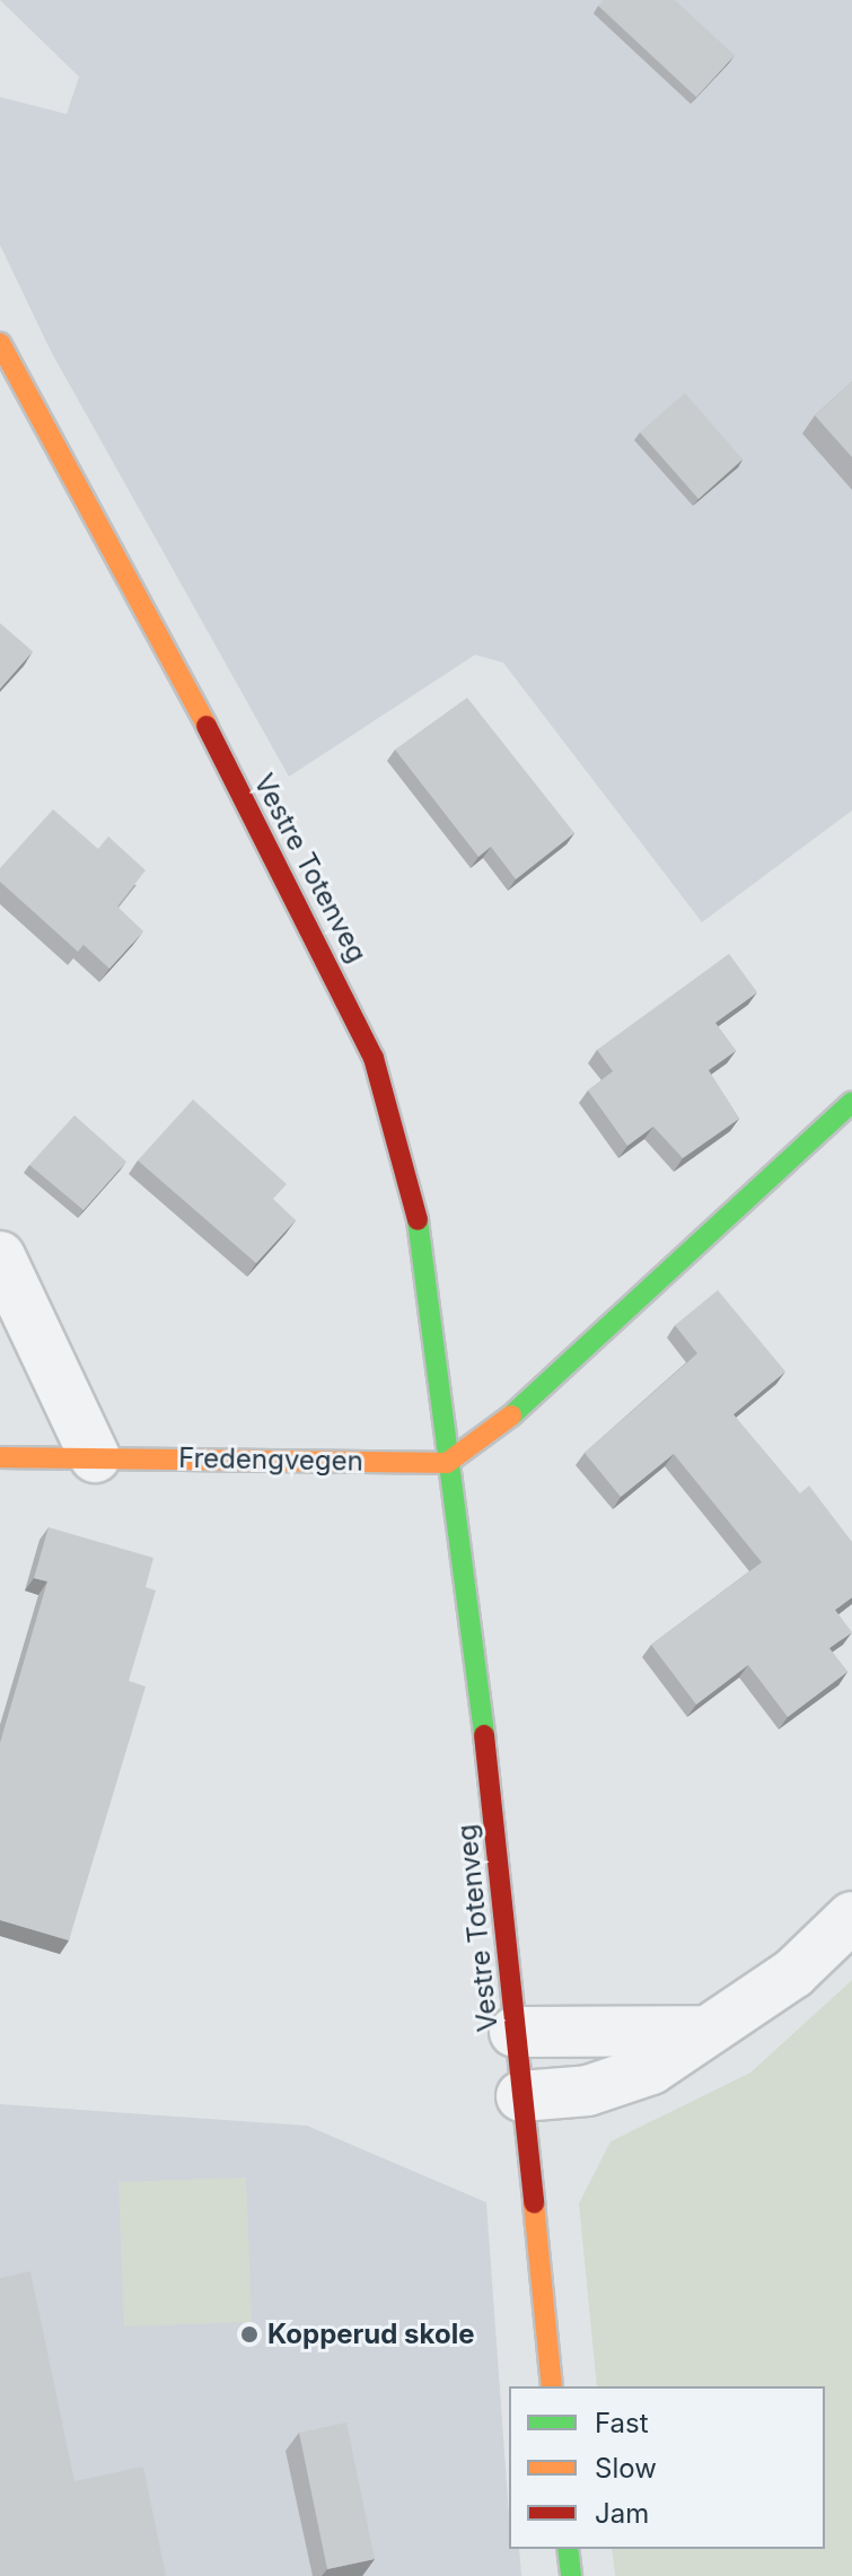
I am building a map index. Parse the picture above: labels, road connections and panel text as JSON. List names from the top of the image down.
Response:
{
  "streets": {
    "street": ["Vestre Totenveg", "Fredengvegen"]
  },
  "crossings": [
    ["Vestre Totenveg", "Fredengvegen"]
  ],
  "places": ["Kopperud skole"],
  "legend": ["Fast", "Slow", "Jam"]
}
